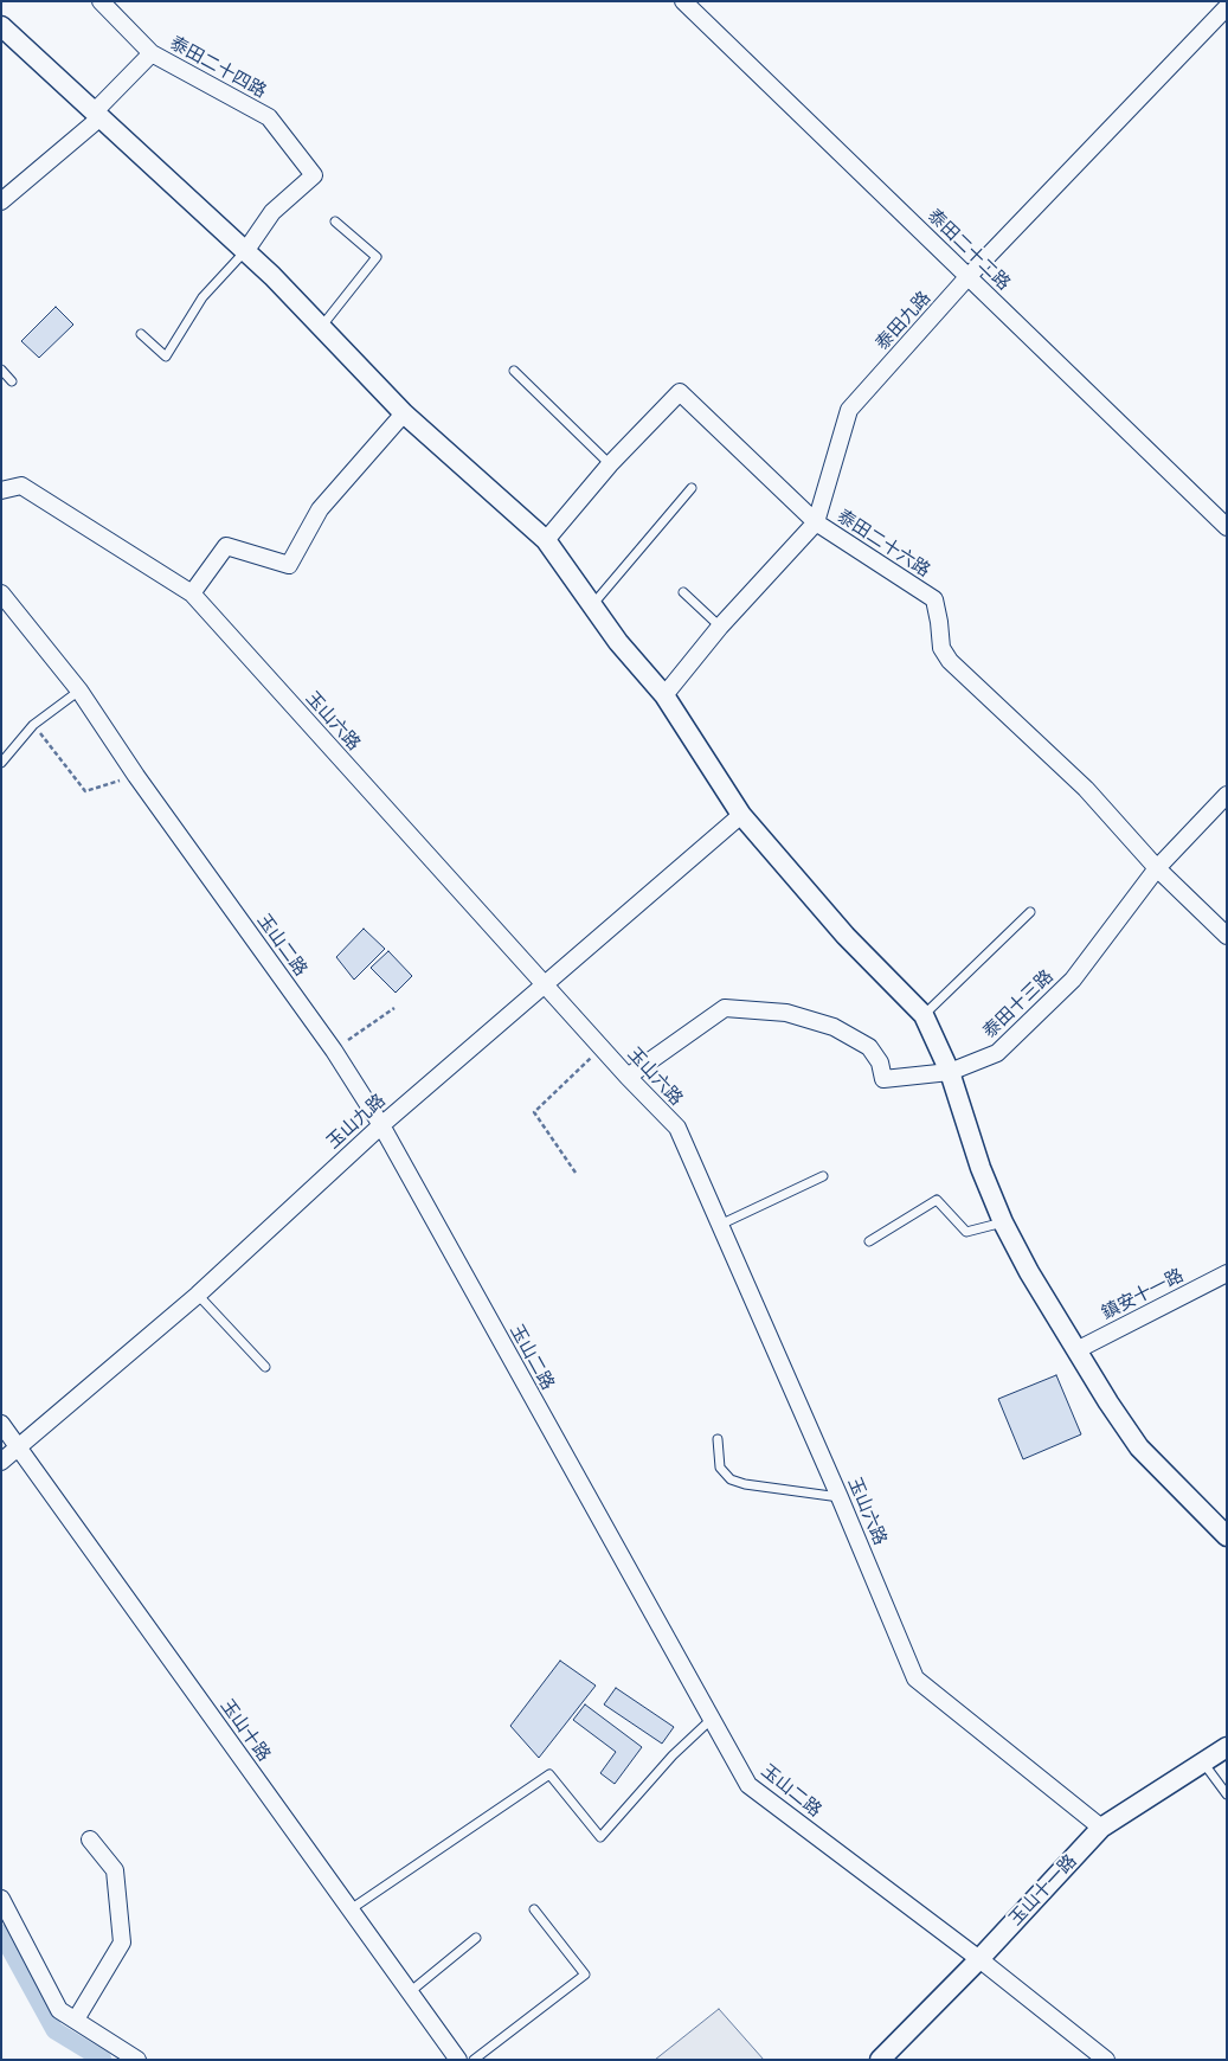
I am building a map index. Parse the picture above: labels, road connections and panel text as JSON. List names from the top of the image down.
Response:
{
  "streets": {
    "street": [
      "泰田二十四路",
      "泰田二十二路",
      "泰田九路",
      "泰田二十六路",
      "玉山六路",
      "玉山二路",
      "泰田十三路",
      "玉山九路",
      "鎮安十一路",
      "玉山十路",
      "玉山十一路"
    ]
  },
  "crossings": [
    ["泰田二十二路", "泰田九路"],
    ["泰田九路", "泰田二十六路"],
    ["泰田二十六路", "泰田十三路"],
    ["玉山六路", "泰田十三路"],
    ["玉山六路", "玉山九路"],
    ["玉山六路", "玉山十一路"],
    ["玉山二路", "玉山九路"],
    ["玉山二路", "玉山十一路"],
    ["玉山九路", "玉山十路"]
  ]
}
